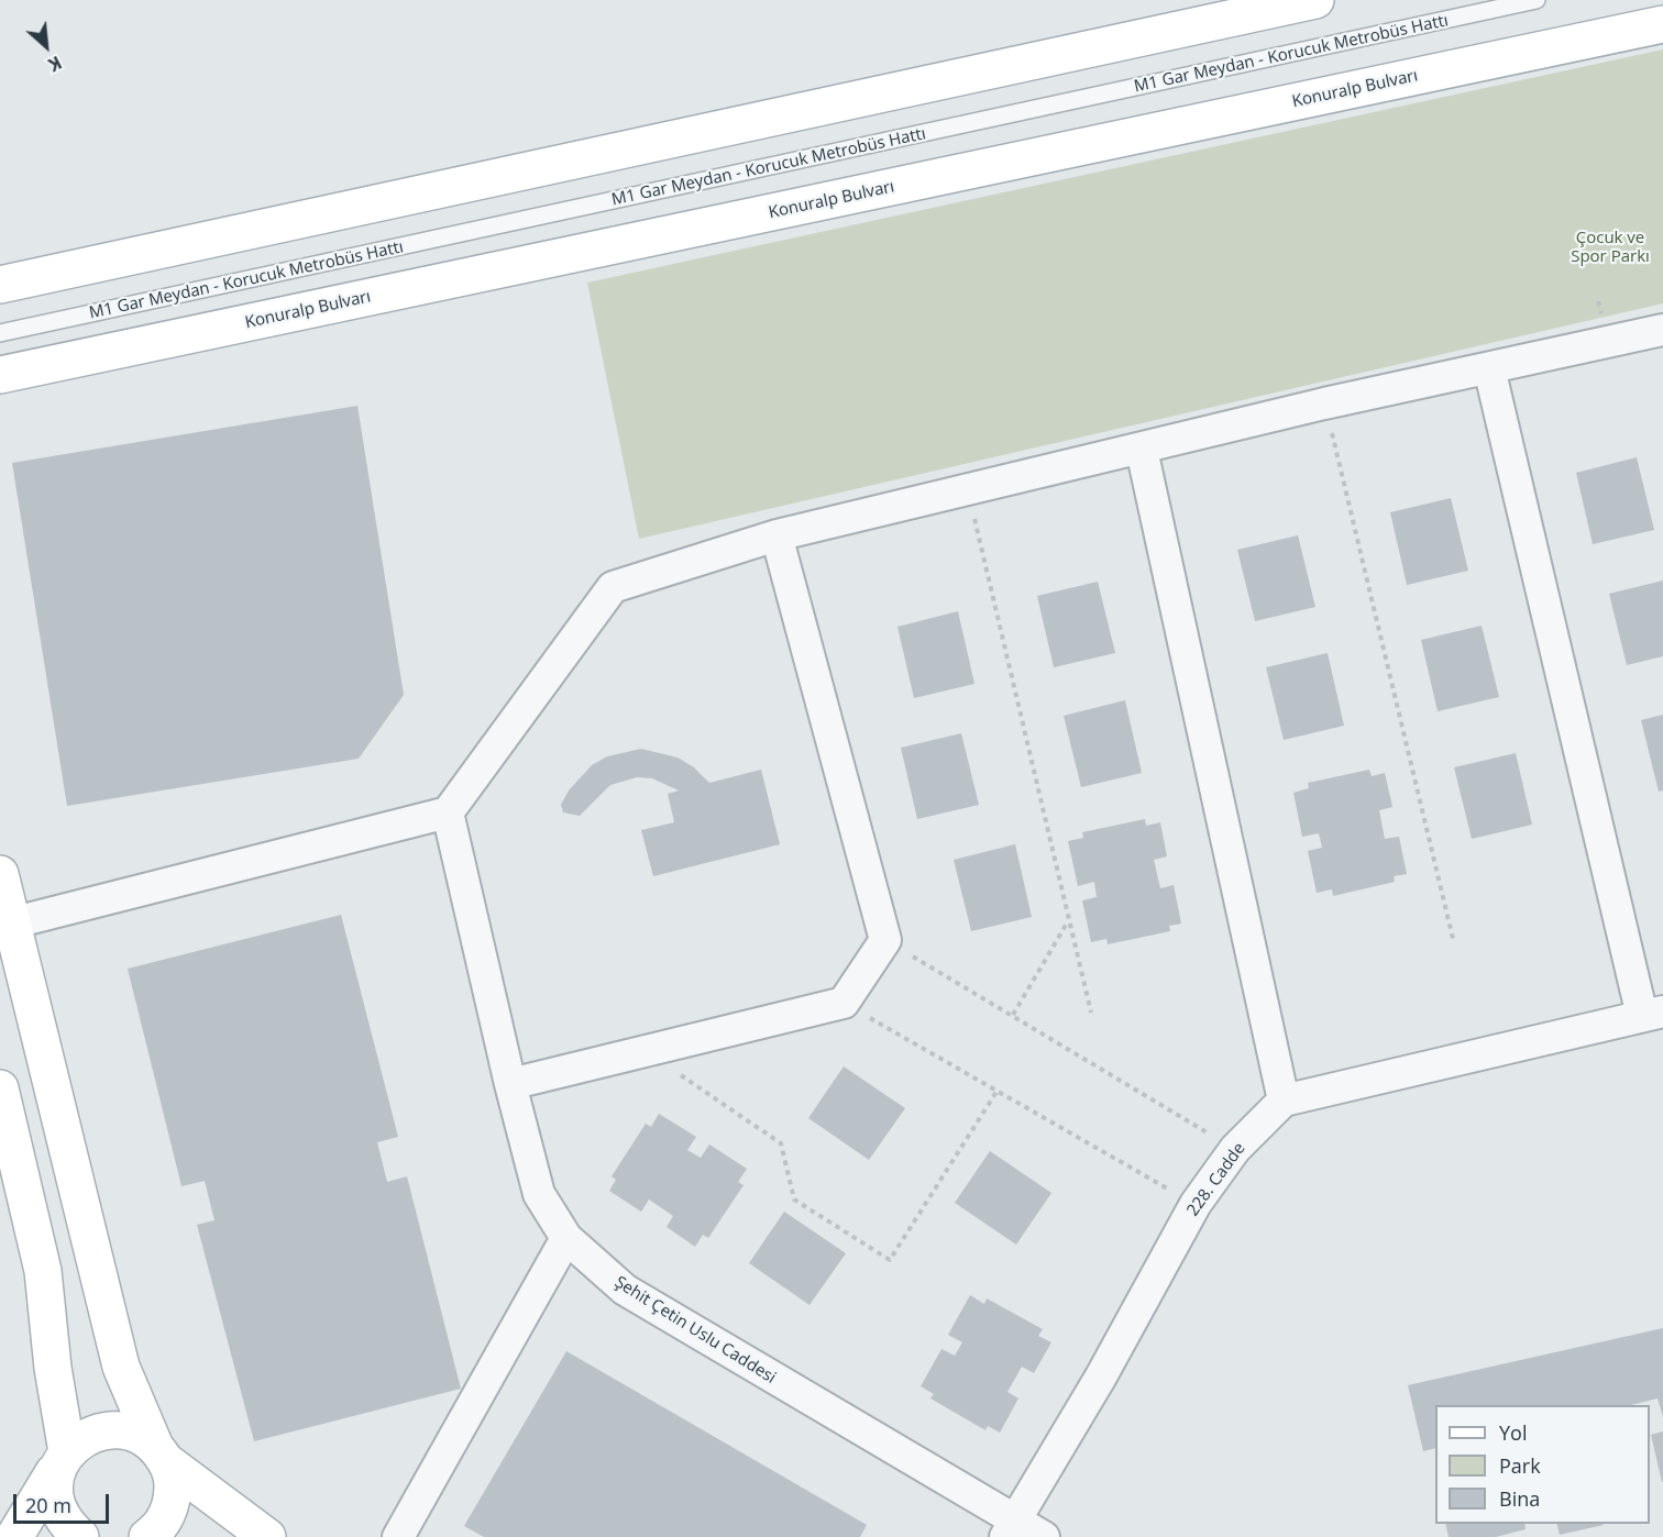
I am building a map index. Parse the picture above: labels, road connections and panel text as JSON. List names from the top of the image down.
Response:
{
  "streets": {
    "main road": ["Konuralp Bulvarı"],
    "street": ["228. Cadde", "Şehit Çetin Uslu Caddesi"],
    "lane": ["M1 Gar Meydan - Korucuk Metrobüs Hattı"]
  },
  "crossings": [
    ["228. Cadde", "Şehit Çetin Uslu Caddesi"]
  ],
  "parks": ["Çocuk ve Spor Parkı"],
  "legend": ["Yol", "Park", "Bina"],
  "scale_bar": "20 m",
  "north": "bottom right"
}
